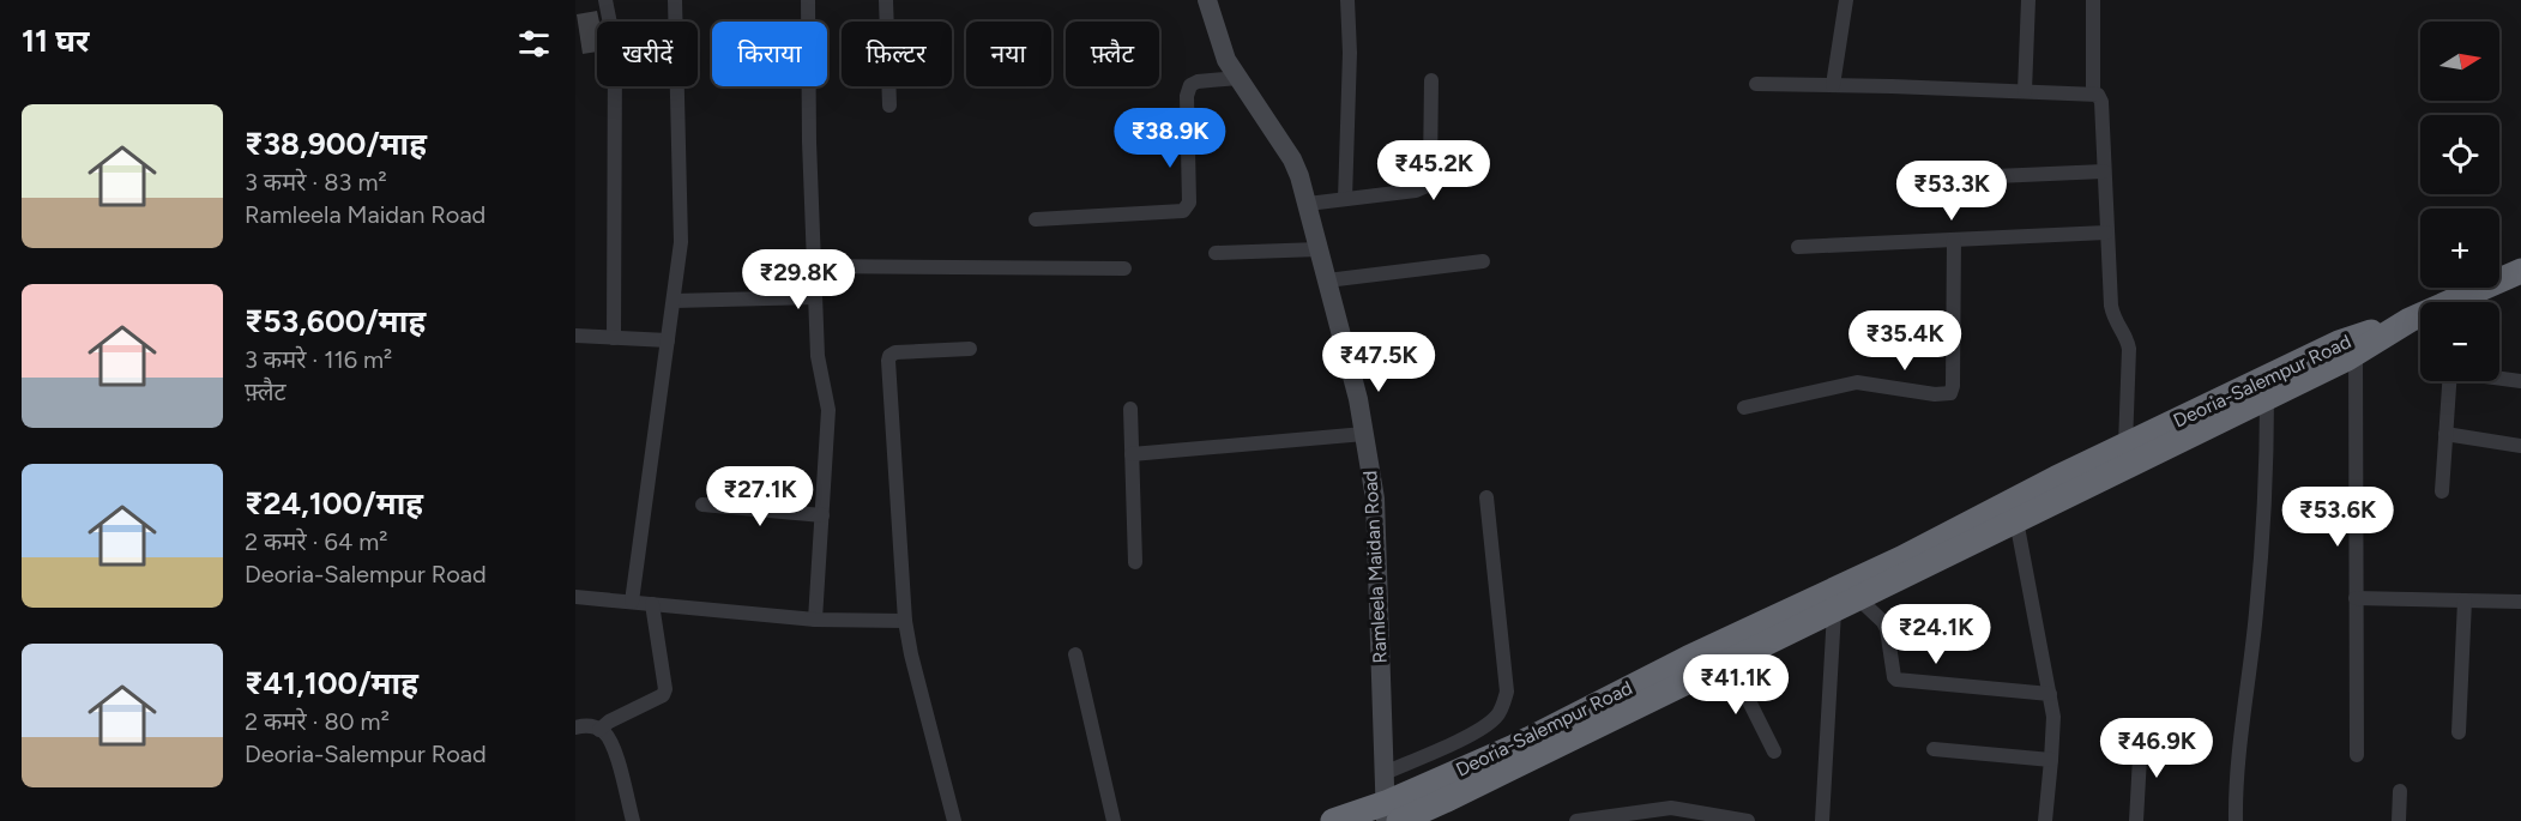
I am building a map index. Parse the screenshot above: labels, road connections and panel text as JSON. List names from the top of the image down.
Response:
{
  "streets": {
    "highway": ["Deoria-Salempur Road"],
    "street": ["Ramleela Maidan Road"]
  },
  "crossings": [
    ["Deoria-Salempur Road", "Ramleela Maidan Road"]
  ],
  "north": "right",
  "page": {
    "heading": "11 घर",
    "map_buttons": ["+", "−"],
    "chip": [
      "खरीदें",
      "किराया",
      "फ़िल्टर",
      "नया",
      "फ़्लैट"
    ],
    "list": [
      {
        "name": "₹38,900/माह",
        "note": "3 कमरे · 83 m² · Ramleela Maidan Road"
      },
      {
        "name": "₹53,600/माह",
        "note": "3 कमरे · 116 m² · फ़्लैट"
      },
      {
        "name": "₹24,100/माह",
        "note": "2 कमरे · 64 m² · Deoria-Salempur Road"
      },
      {
        "name": "₹41,100/माह",
        "note": "2 कमरे · 80 m² · Deoria-Salempur Road"
      }
    ],
    "price": [
      "₹38.9K",
      "₹45.2K",
      "₹53.3K",
      "₹29.8K",
      "₹35.4K",
      "₹47.5K",
      "₹27.1K",
      "₹53.6K",
      "₹24.1K",
      "₹41.1K",
      "₹46.9K"
    ]
  }
}
